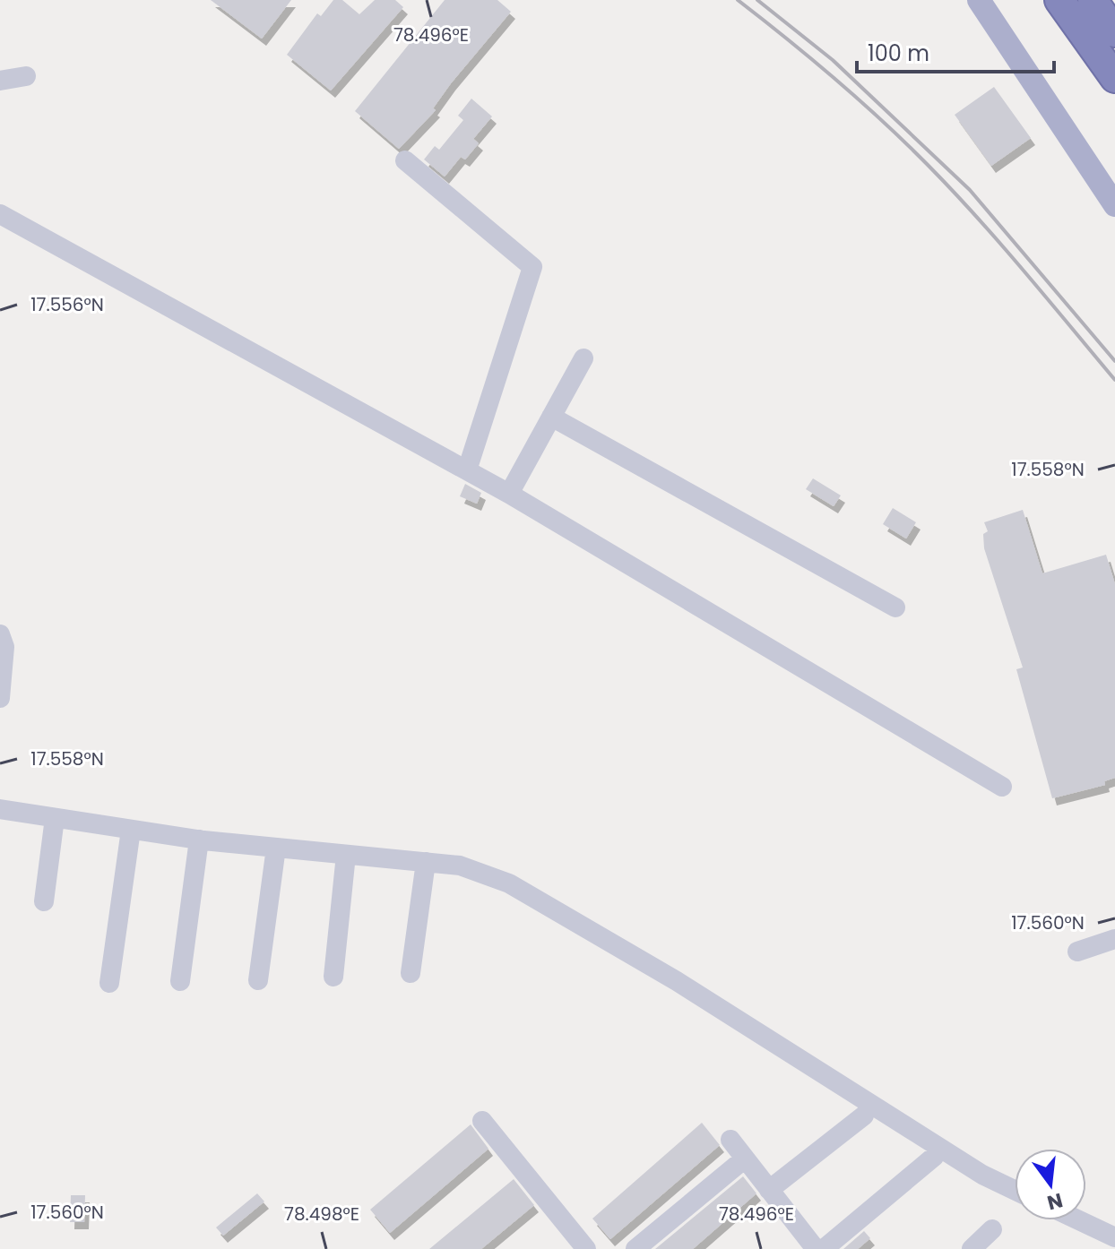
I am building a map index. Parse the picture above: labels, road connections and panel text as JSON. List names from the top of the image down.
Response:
{
  "scale_bar": "100 m",
  "north": "bottom",
  "coordinates": [
    "78.496°E",
    "17.556°N",
    "17.558°N",
    "17.560°N",
    "78.498°E"
  ]
}
